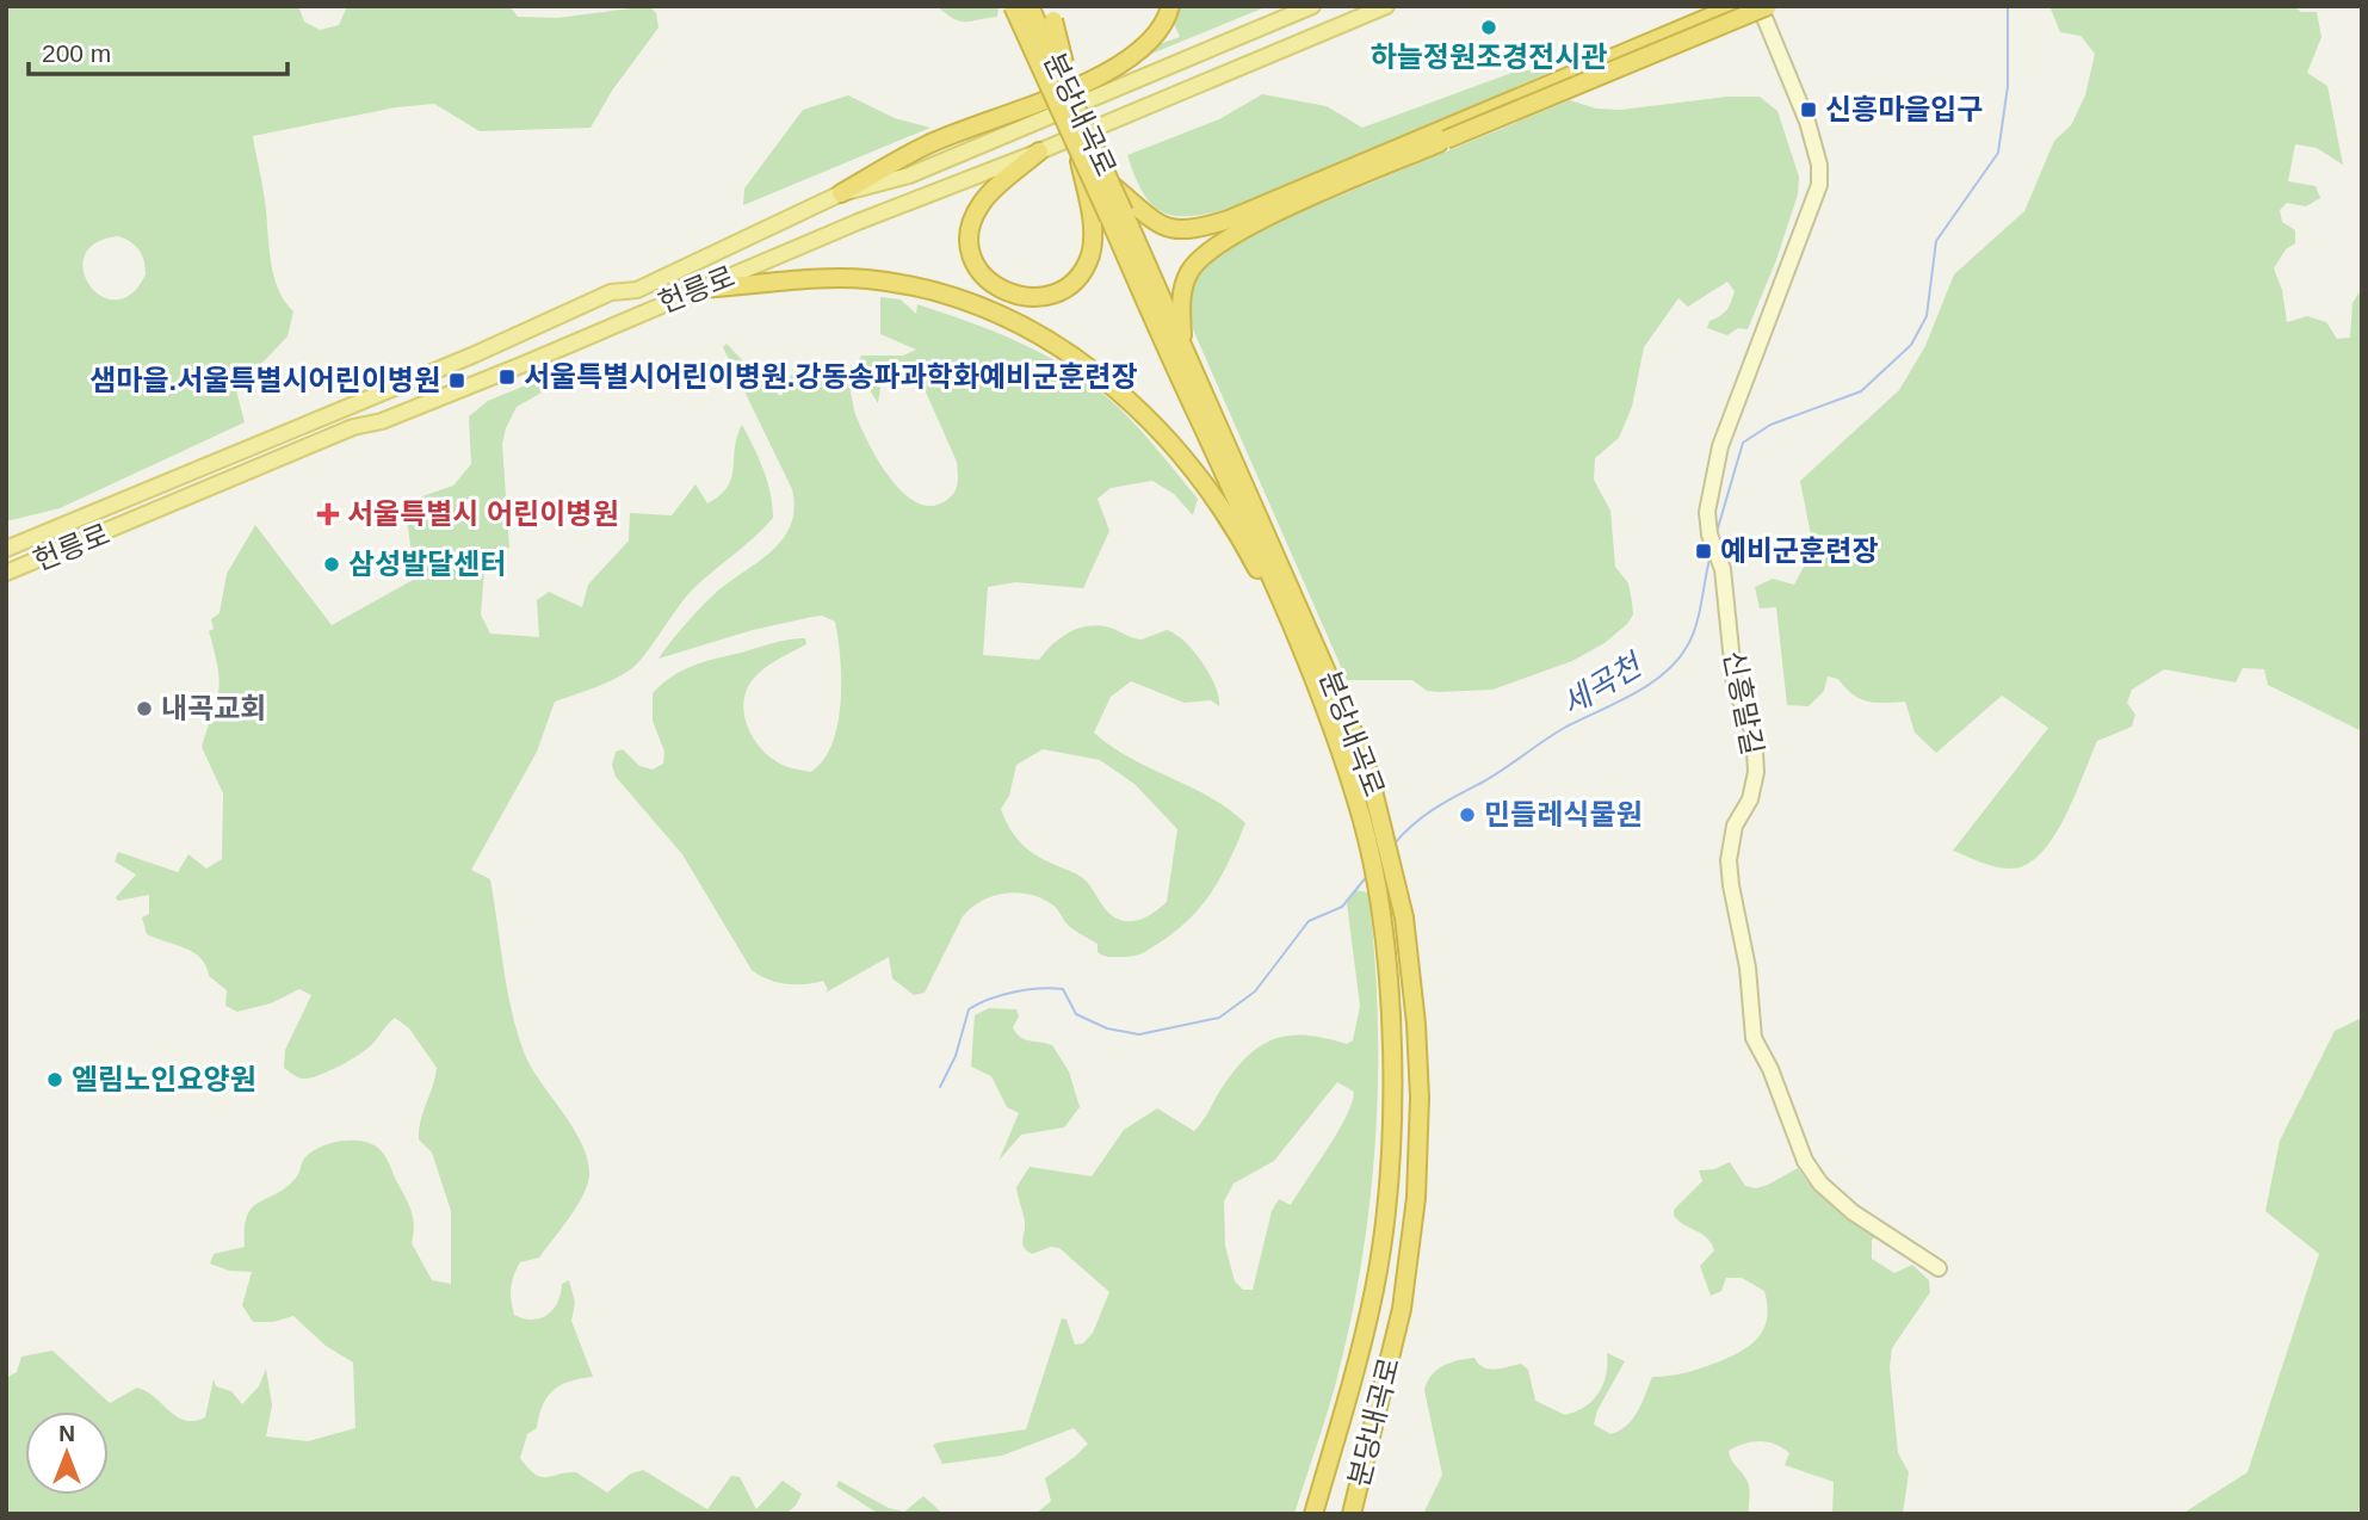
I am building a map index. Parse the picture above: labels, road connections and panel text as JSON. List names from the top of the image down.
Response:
{
  "streets": {
    "highway": ["분당내곡로"],
    "main road": ["헌릉로"],
    "street": ["신흥말길"]
  },
  "water": ["세곡천"],
  "places": {
    "other": [
      "하늘정원조경전시관",
      "삼성발달센터",
      "내곡교회",
      "민들레식물원",
      "엘림노인요양원"
    ],
    "transit": [
      "신흥마을입구",
      "서울특별시어린이병원.강동송파과학화예비군훈련장",
      "샘마을.서울특별시어린이병원",
      "예비군훈련장"
    ],
    "health": ["서울특별시 어린이병원"]
  },
  "scale_bar": "200 m",
  "north": "top"
}
